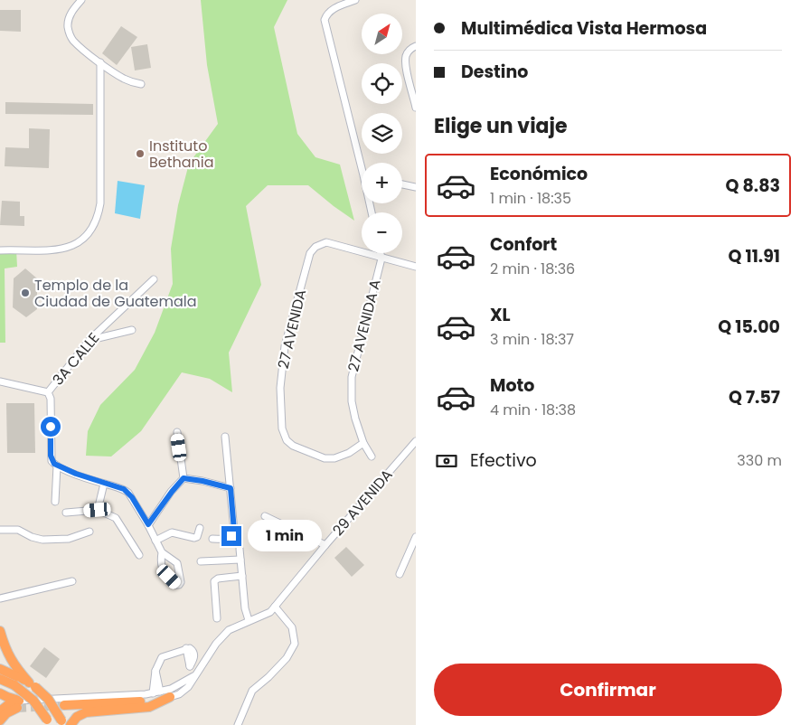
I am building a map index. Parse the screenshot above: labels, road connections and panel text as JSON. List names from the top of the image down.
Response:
{
  "streets": {
    "street": [
      "27 AVENIDA A",
      "27 AVENIDA",
      "3A CALLE",
      "29 AVENIDA"
    ]
  },
  "crossings": [
    ["27 AVENIDA A", "27 AVENIDA"]
  ],
  "places": ["Instituto Bethania", "Templo de la Ciudad de Guatemala"],
  "north": "top right",
  "page": {
    "banner": ["Multimédica Vista Hermosa", "Destino"],
    "map_buttons": ["+", "−"],
    "heading": "Elige un viaje",
    "list": [
      {
        "name": "Económico",
        "note": "1 min · 18:35",
        "value": "Q 8.83"
      },
      {
        "name": "Confort",
        "note": "2 min · 18:36",
        "value": "Q 11.91"
      },
      {
        "name": "XL",
        "note": "3 min · 18:37",
        "value": "Q 15.00"
      },
      {
        "name": "Moto",
        "note": "4 min · 18:38",
        "value": "Q 7.57"
      }
    ],
    "pay": ["Efectivo", "330 m"],
    "bubble": "1 min",
    "buttons": "Confirmar"
  }
}
